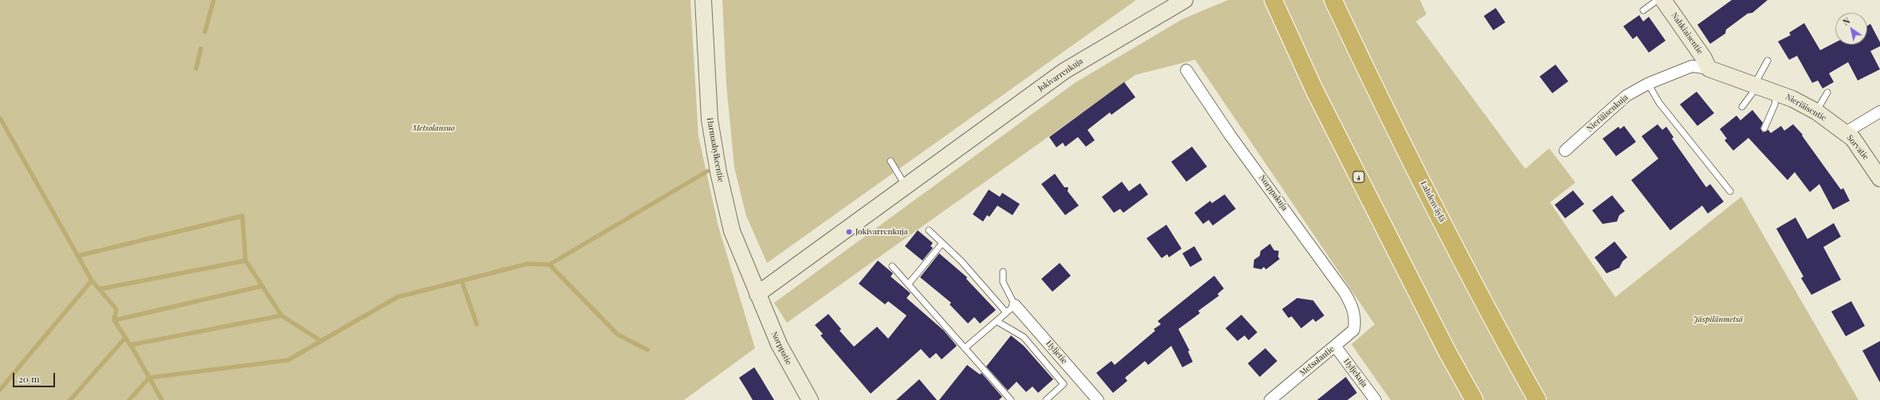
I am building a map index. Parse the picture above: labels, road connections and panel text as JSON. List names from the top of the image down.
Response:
{
  "streets": {
    "highway": ["4", "Lahdenväylä"],
    "street": [
      "Nahkiaisentie",
      "Jokivarrenkuja",
      "Nieriäisentie",
      "Nieriäisenkuja",
      "Sorvatie",
      "Harmaahylkeentie",
      "Norppakuja",
      "Norppatie",
      "Hyljetie",
      "Metsolantie",
      "Hyljekuja"
    ]
  },
  "crossings": [
    ["Nahkiaisentie", "Nieriäisentie"],
    ["Nahkiaisentie", "Nieriäisenkuja"],
    ["Jokivarrenkuja", "Harmaahylkeentie"],
    ["Jokivarrenkuja", "Norppatie"],
    ["Nieriäisentie", "Nieriäisenkuja"],
    ["Nieriäisentie", "Sorvatie"],
    ["Harmaahylkeentie", "Norppatie"],
    ["Norppakuja", "Metsolantie"],
    ["Metsolantie", "Hyljekuja"]
  ],
  "parks": ["Metsolansuo", "Jäspilänmetsä"],
  "places": ["Jokivarrenkuja"],
  "scale_bar": "20 m",
  "north": "top left"
}
